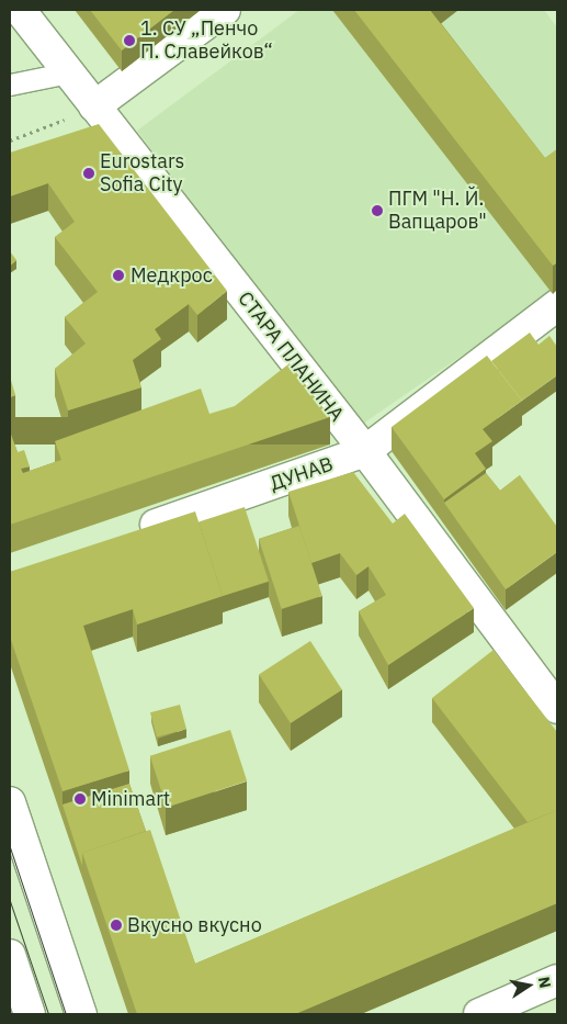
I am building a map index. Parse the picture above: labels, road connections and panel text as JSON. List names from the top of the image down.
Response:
{
  "streets": {
    "street": ["СТАРА ПЛАНИНА", "ДУНАВ"]
  },
  "crossings": [
    ["СТАРА ПЛАНИНА", "ДУНАВ"]
  ],
  "places": [
    "1. СУ „Пенчо П. Славейков“",
    "Eurostars Sofia City",
    "ПГМ \"Н. Й. Вапцаров\"",
    "Медкрос",
    "Minimart",
    "Вкусно вкусно"
  ],
  "north": "right"
}
